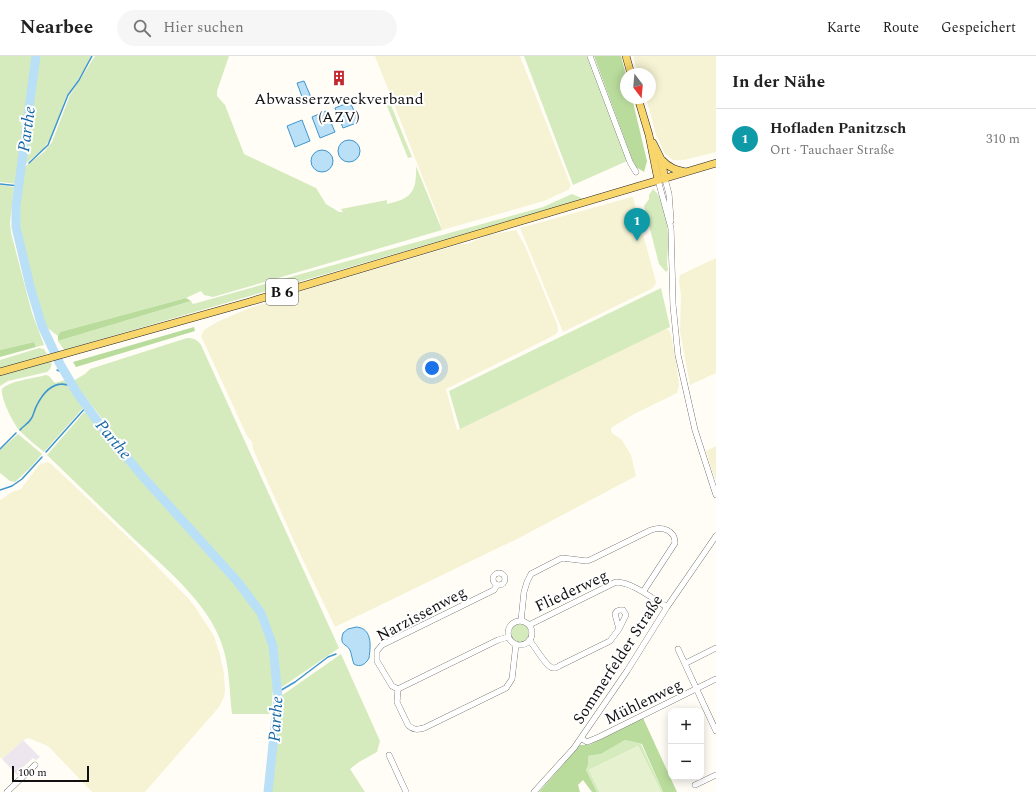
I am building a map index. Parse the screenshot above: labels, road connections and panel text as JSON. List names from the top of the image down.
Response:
{
  "streets": {
    "main road": ["B 6"],
    "street": [
      "Fliederweg",
      "Narzissenweg",
      "Sommerfelder Straße",
      "Mühlenweg"
    ]
  },
  "crossings": [
    ["Fliederweg", "Sommerfelder Straße"],
    ["Sommerfelder Straße", "Mühlenweg"]
  ],
  "water": ["Parthe"],
  "places": {
    "building": ["Abwasserzweckverband (AZV)"]
  },
  "scale_bar": "100 m",
  "north": "bottom",
  "page": {
    "header": "Nearbee",
    "search": "Hier suchen",
    "nav": ["Karte", "Route", "Gespeichert"],
    "heading": "In der Nähe",
    "list": [
      {
        "mark": "1",
        "name": "Hofladen Panitzsch",
        "note": "Ort · Tauchaer Straße",
        "value": "310 m"
      }
    ],
    "pins": "1",
    "map_buttons": ["+", "−"],
    "scale": "100 m"
  }
}
